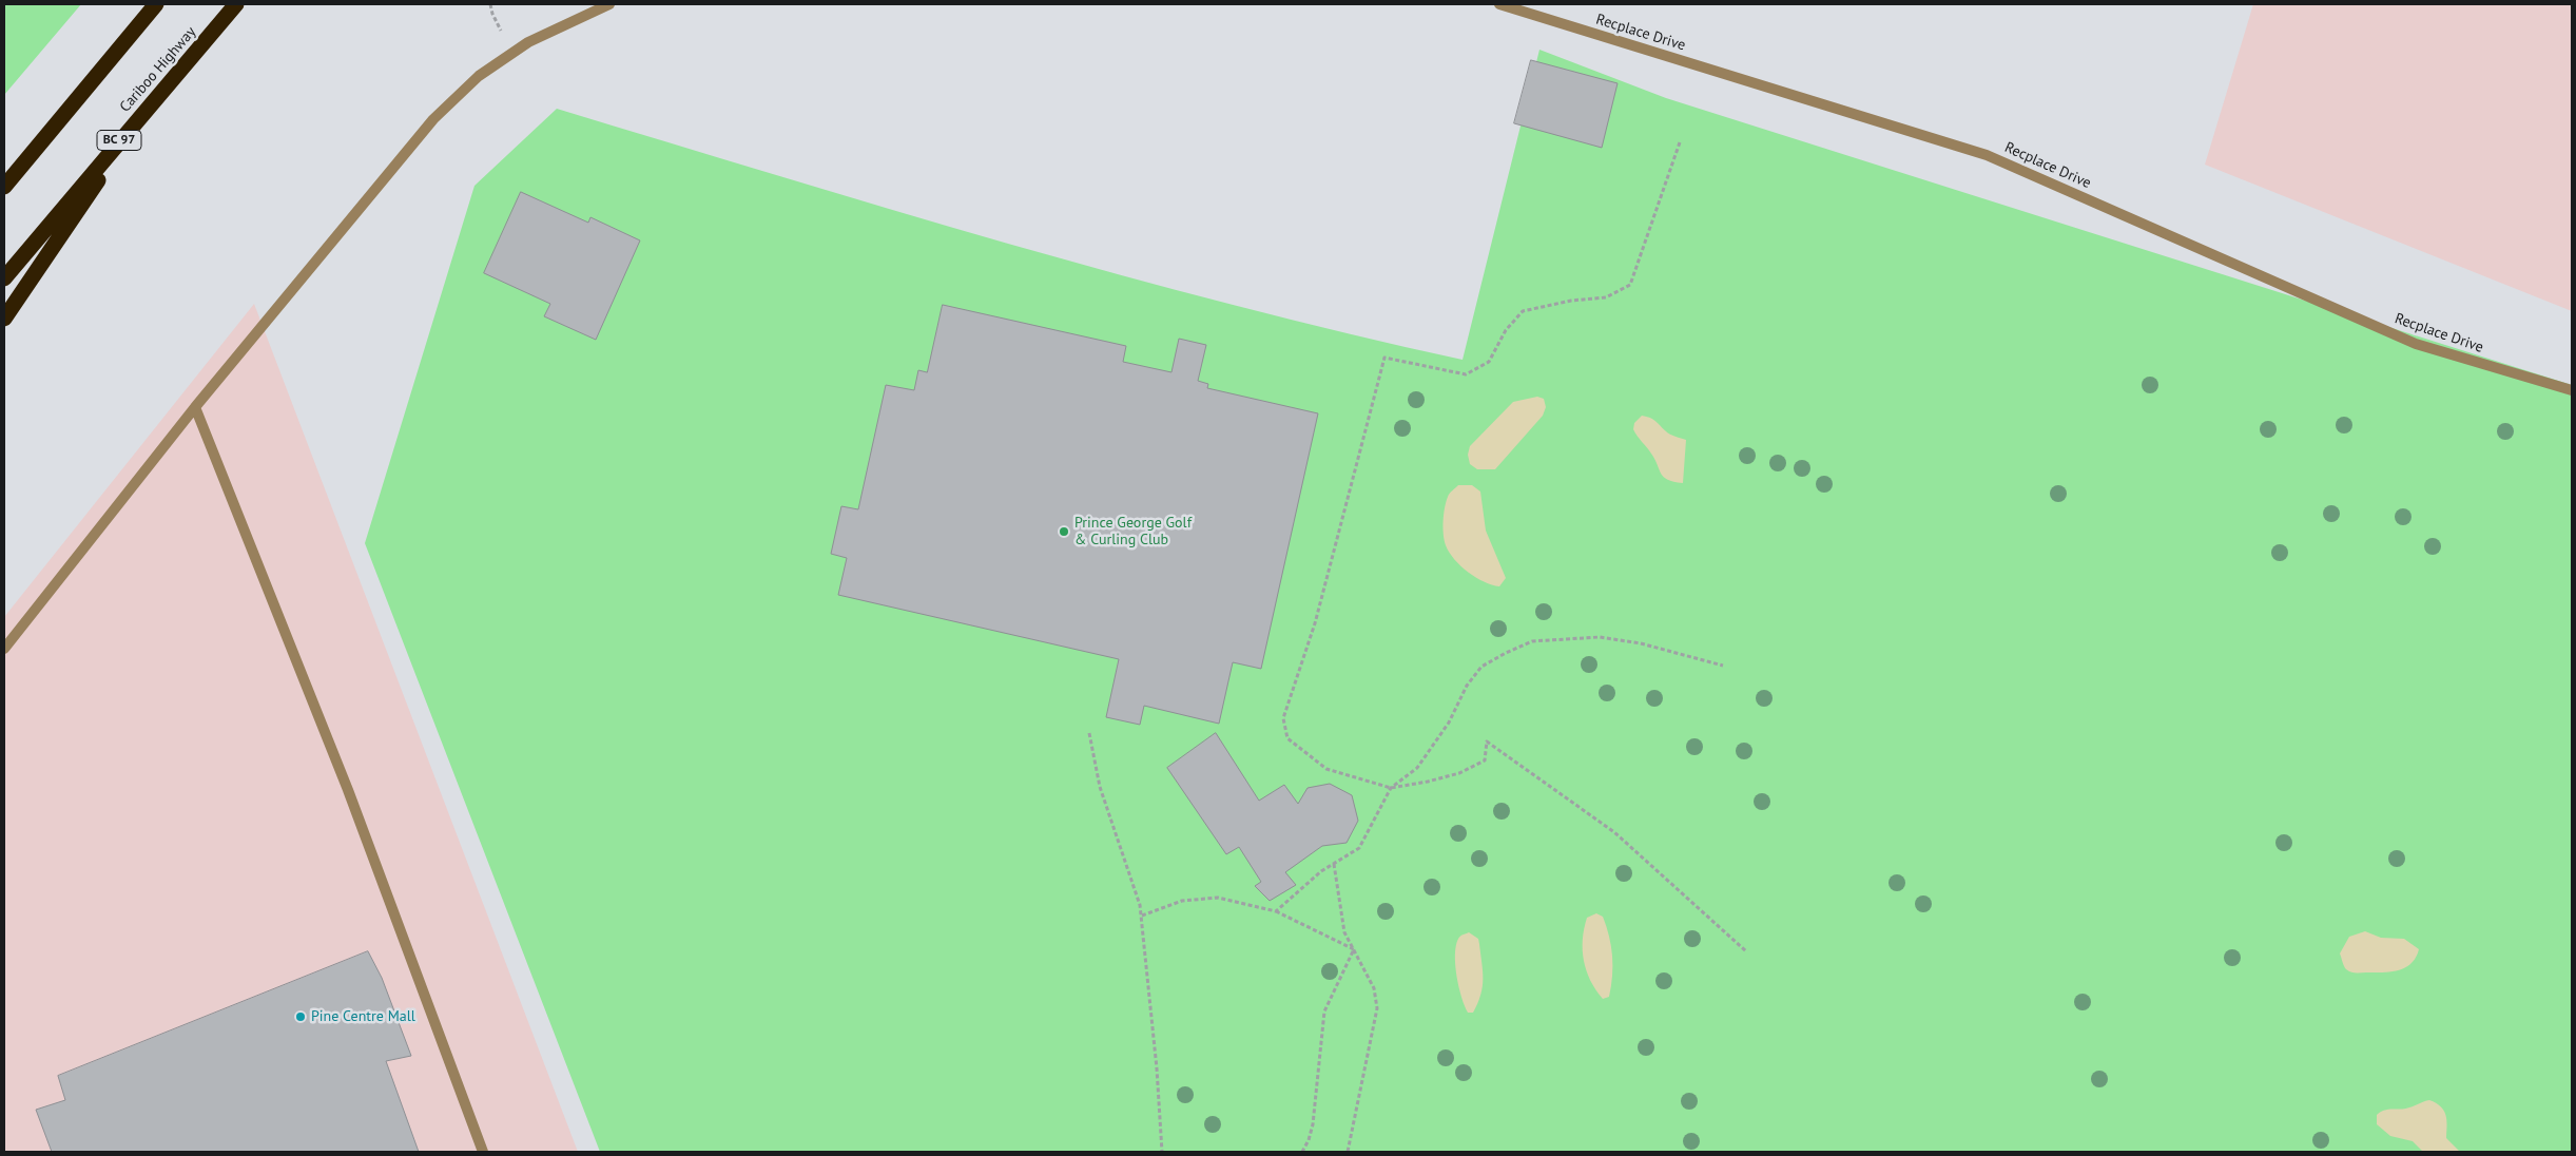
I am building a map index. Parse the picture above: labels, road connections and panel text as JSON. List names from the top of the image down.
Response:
{
  "streets": {
    "highway": ["Cariboo Highway", "BC 97"],
    "street": ["Recplace Drive"]
  },
  "places": ["Prince George Golf & Curling Club", "Pine Centre Mall"]
}
